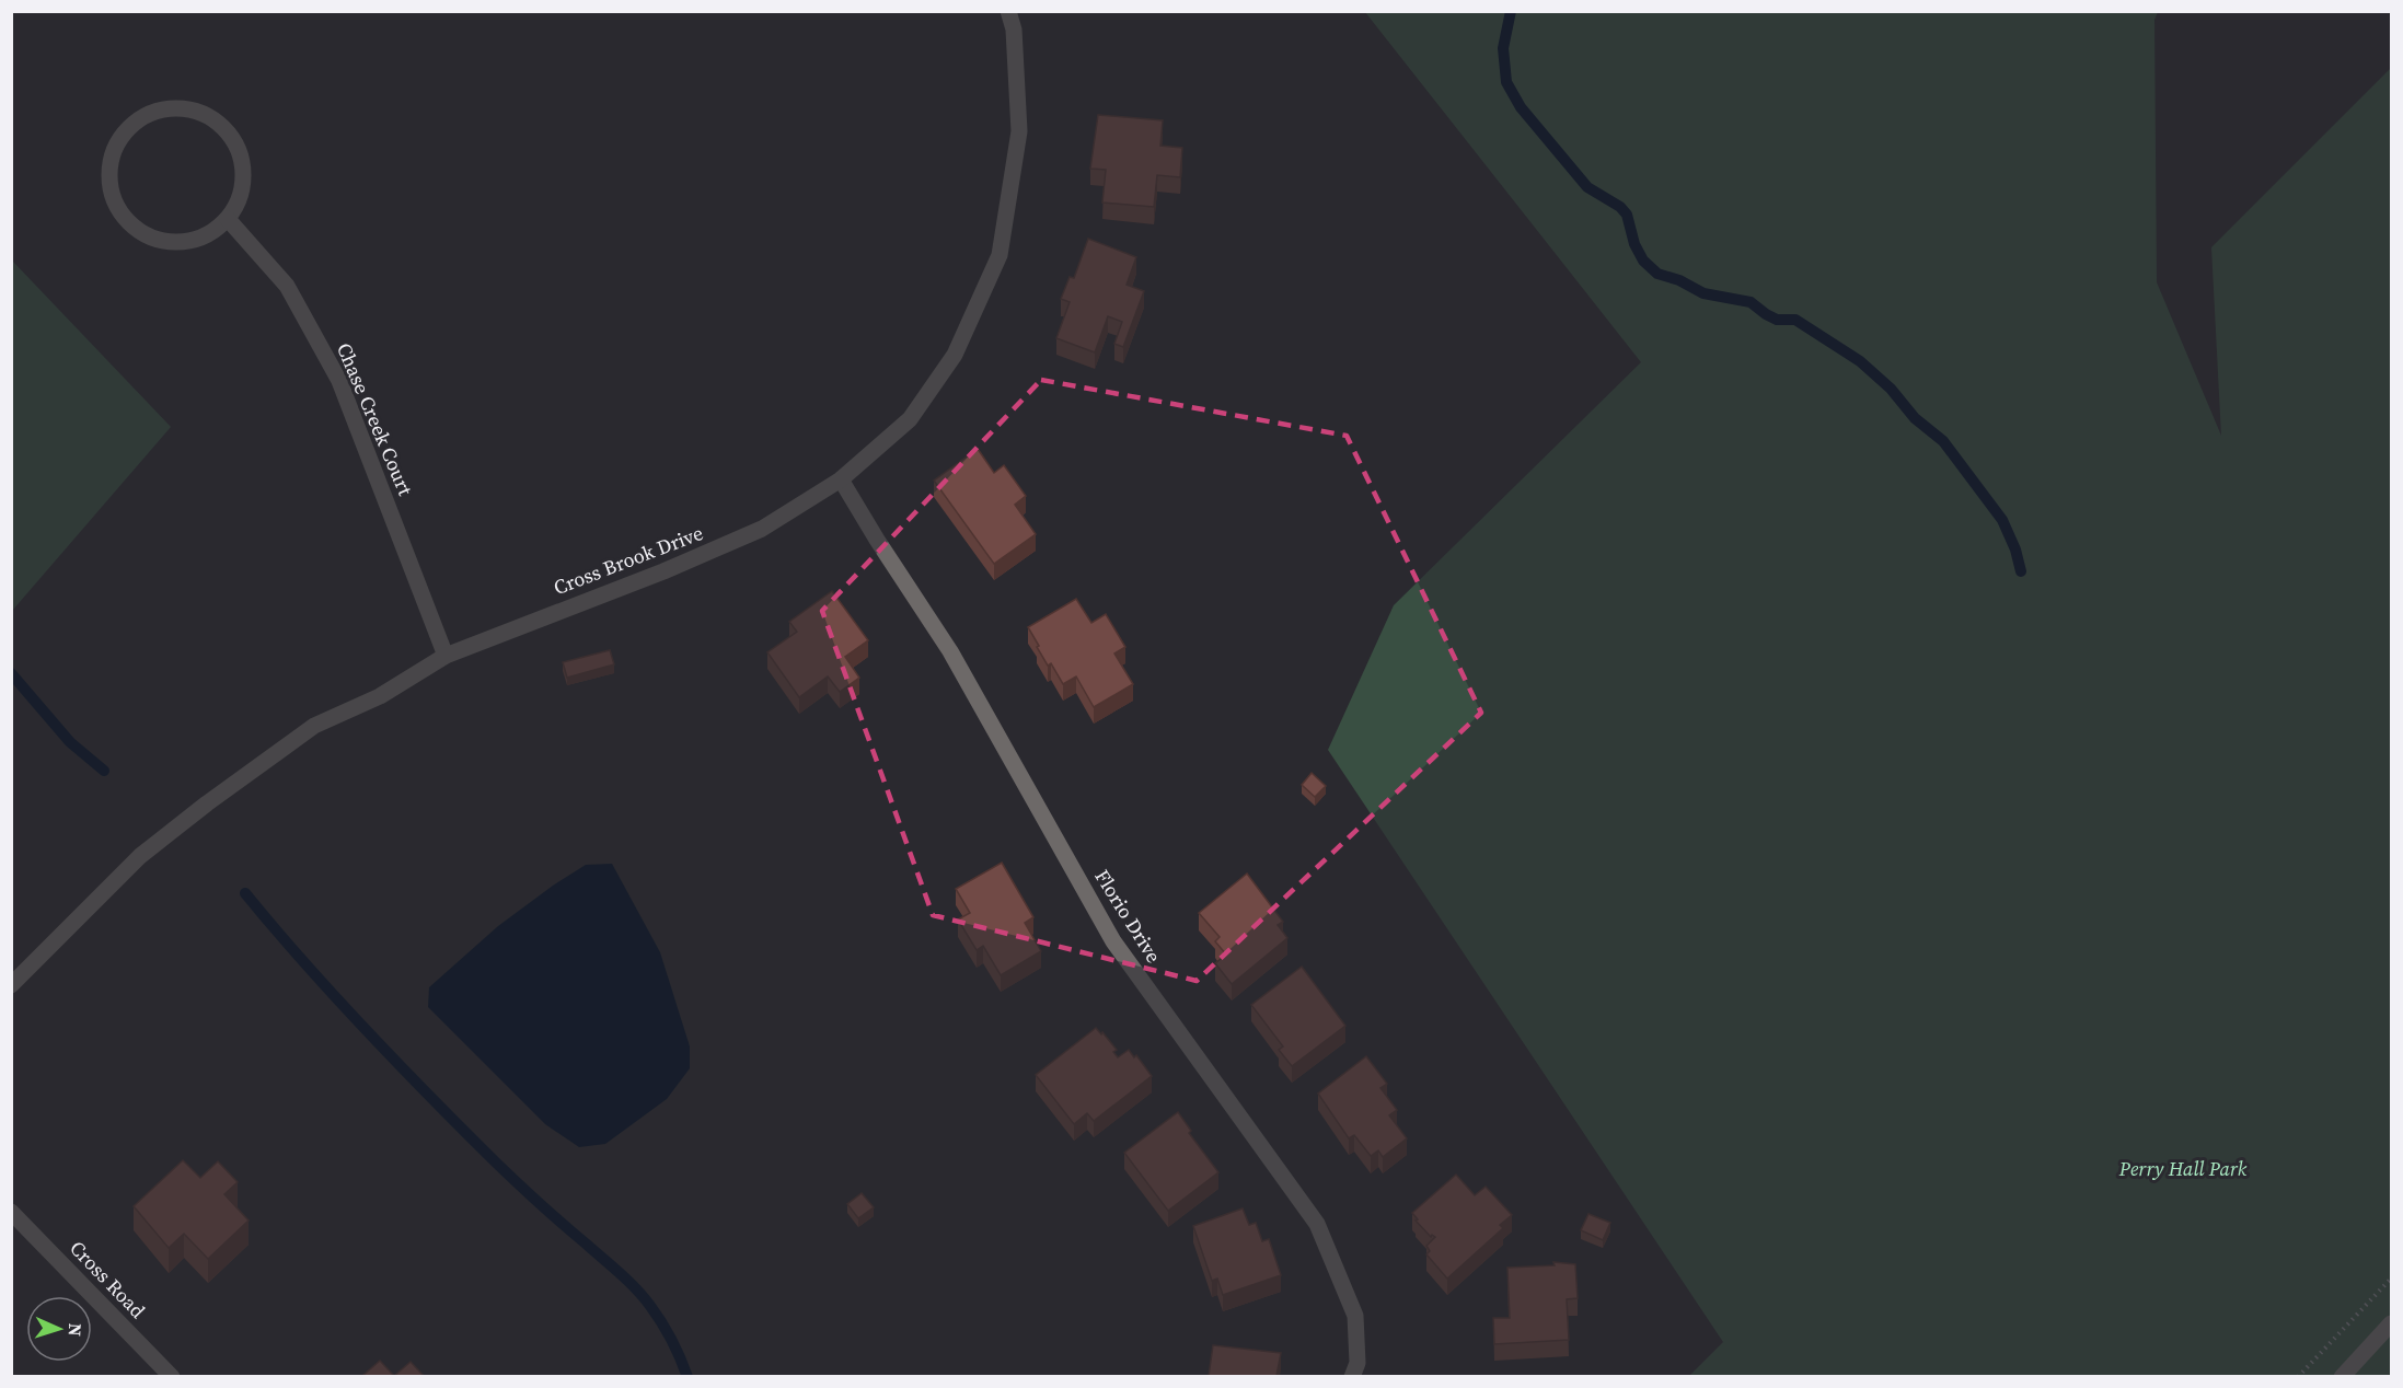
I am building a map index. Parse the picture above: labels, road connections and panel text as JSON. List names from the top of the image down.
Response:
{
  "streets": {
    "street": [
      "Chase Creek Court",
      "Cross Brook Drive",
      "Florio Drive",
      "Cross Road"
    ]
  },
  "crossings": [
    ["Chase Creek Court", "Cross Brook Drive"],
    ["Cross Brook Drive", "Florio Drive"]
  ],
  "parks": ["Perry Hall Park"],
  "north": "right"
}
